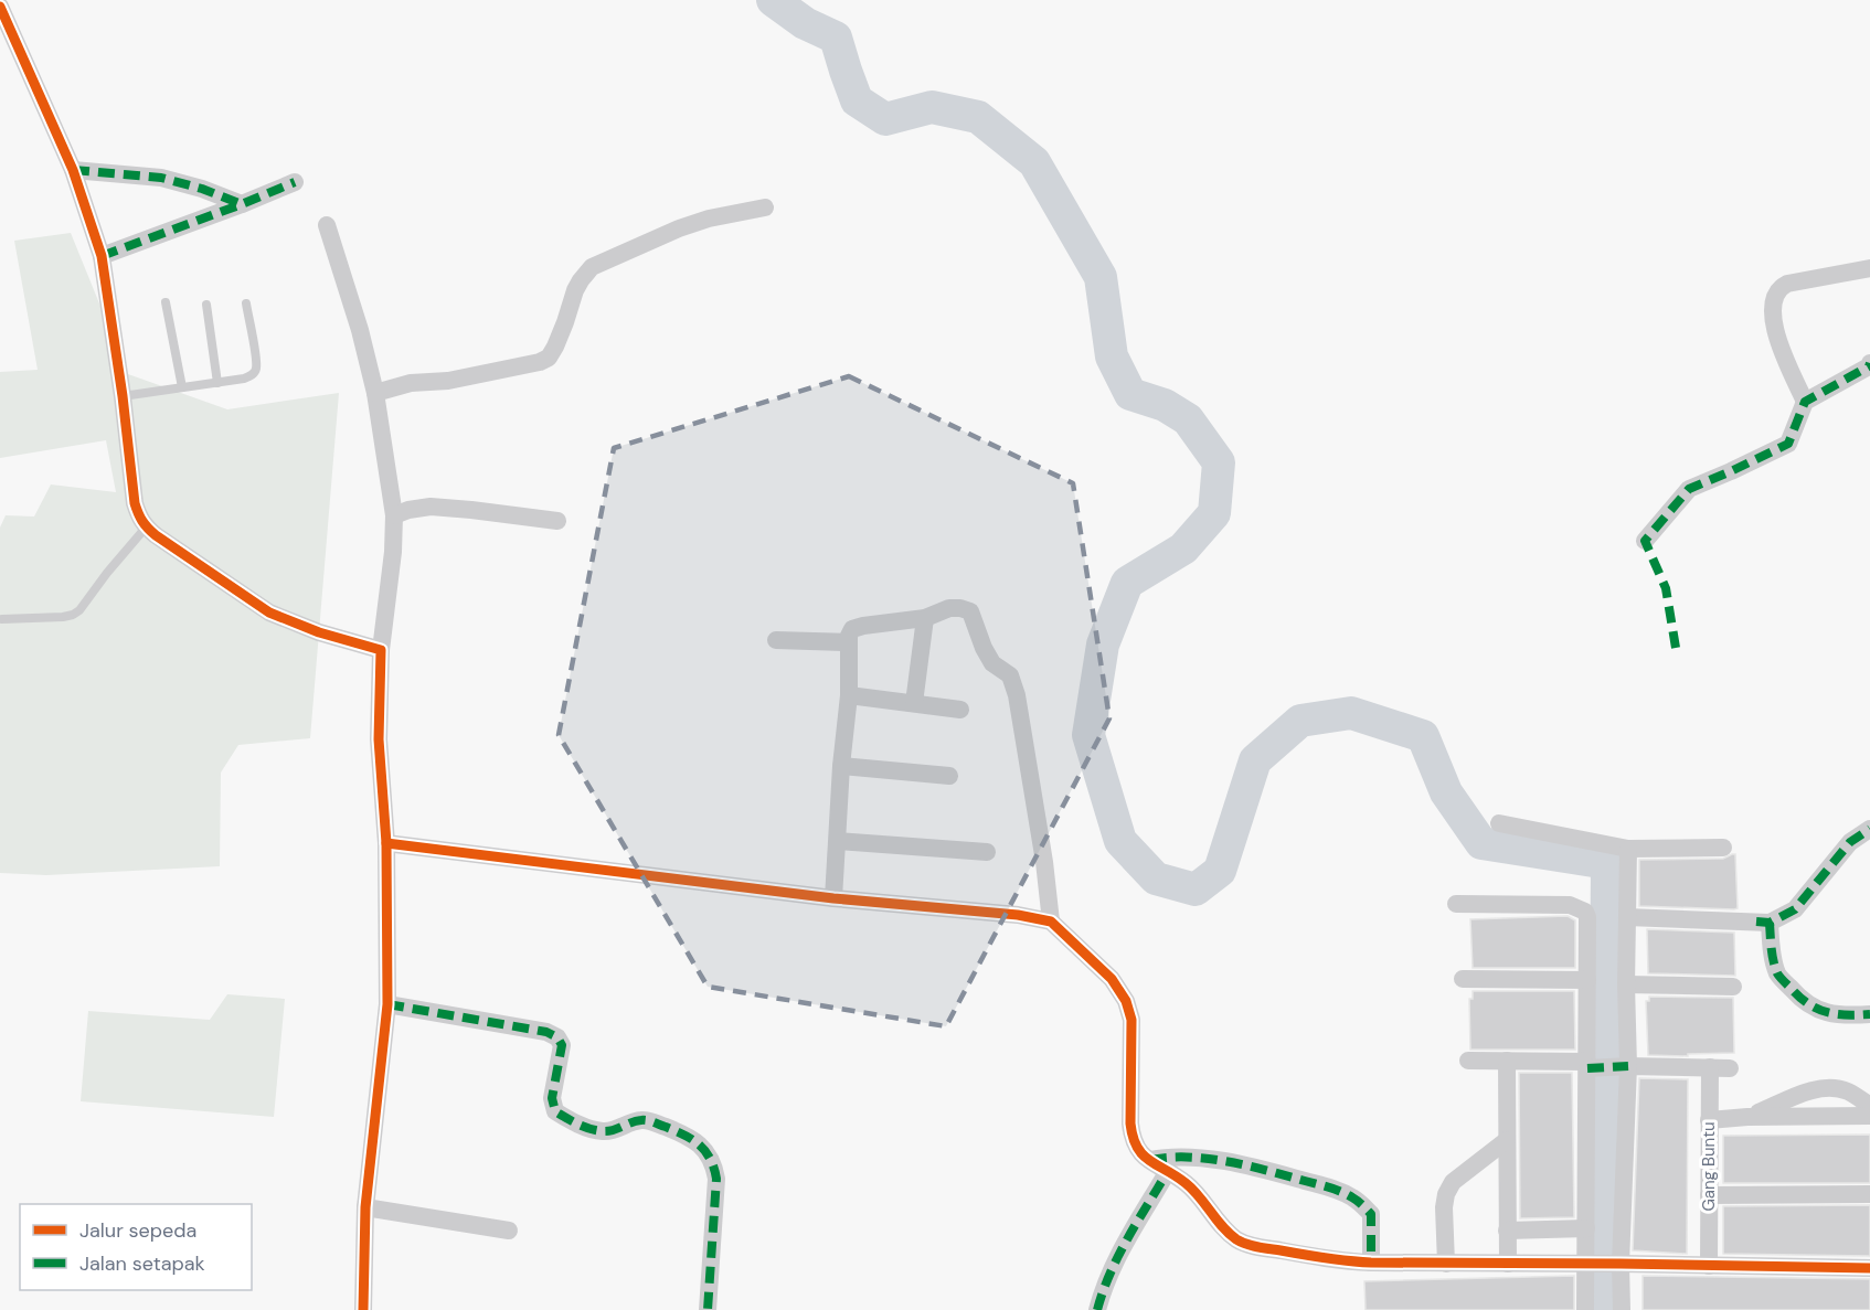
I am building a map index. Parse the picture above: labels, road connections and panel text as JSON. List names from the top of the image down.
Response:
{
  "streets": {
    "street": ["Gang Buntu"]
  },
  "legend": ["Jalur sepeda", "Jalan setapak"]
}
